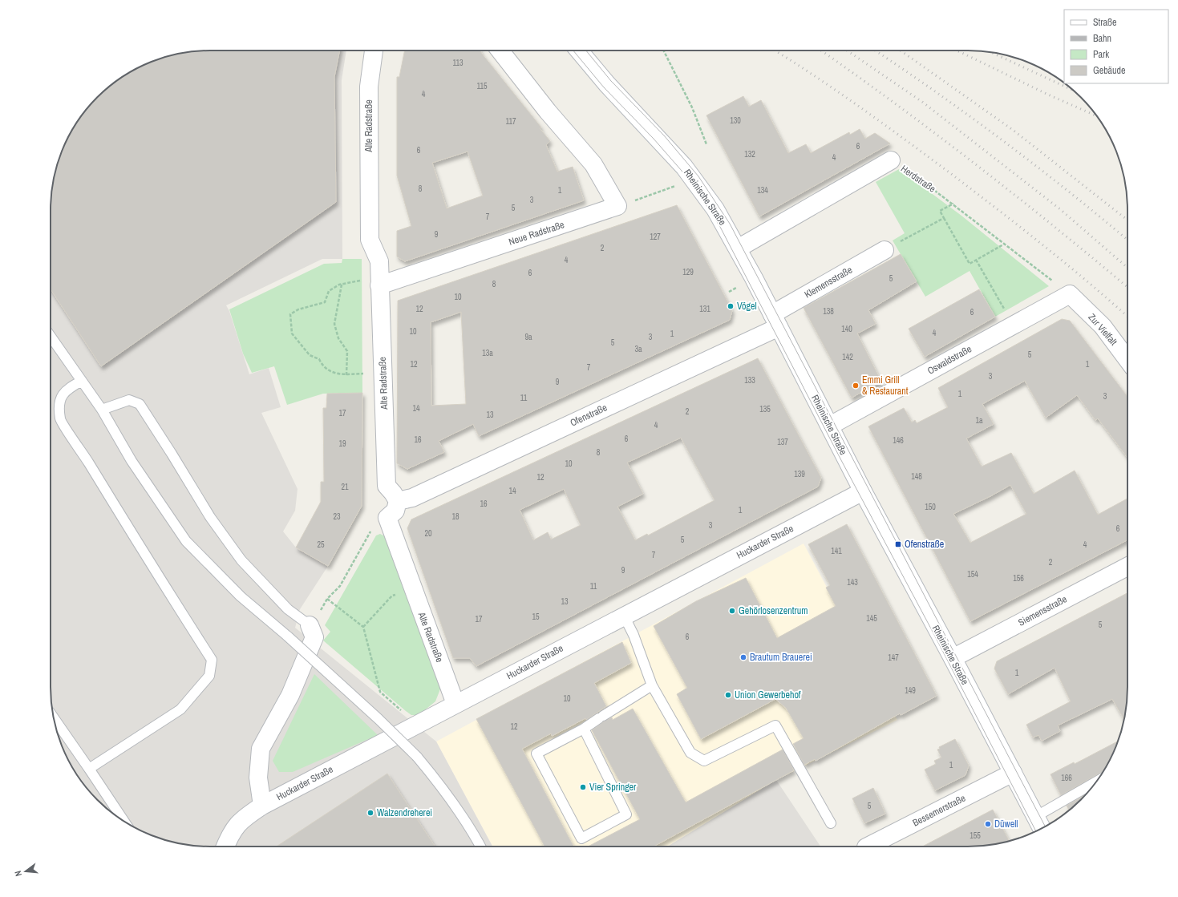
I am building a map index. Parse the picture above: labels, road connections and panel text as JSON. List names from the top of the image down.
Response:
{
  "streets": {
    "street": [
      "Alte Radstraße",
      "Herdstraße",
      "Rheinische Straße",
      "Neue Radstraße",
      "Klemensstraße",
      "Zur Vielfalt",
      "Oswaldstraße",
      "Ofenstraße",
      "Huckarder Straße",
      "Siemensstraße",
      "Bessemerstraße"
    ]
  },
  "crossings": [
    ["Alte Radstraße", "Neue Radstraße"],
    ["Alte Radstraße", "Ofenstraße"],
    ["Alte Radstraße", "Huckarder Straße"],
    ["Herdstraße", "Rheinische Straße"],
    ["Herdstraße", "Zur Vielfalt"],
    ["Herdstraße", "Oswaldstraße"],
    ["Rheinische Straße", "Klemensstraße"],
    ["Rheinische Straße", "Oswaldstraße"],
    ["Rheinische Straße", "Ofenstraße"],
    ["Rheinische Straße", "Huckarder Straße"],
    ["Rheinische Straße", "Siemensstraße"],
    ["Rheinische Straße", "Bessemerstraße"],
    ["Klemensstraße", "Ofenstraße"],
    ["Zur Vielfalt", "Oswaldstraße"]
  ],
  "places": {
    "other": [
      "Vögel",
      "Emmi Grill & Restaurant",
      "Gehörlosenzentrum",
      "Brautum Brauerei",
      "Union Gewerbehof",
      "Vier Springer",
      "Walzendreherei",
      "Düwell"
    ],
    "transit": ["Ofenstraße"]
  },
  "house_numbers": [
    "113",
    "115",
    "4",
    "130",
    "117",
    "6",
    "6",
    "132",
    "4",
    "8",
    "1",
    "134",
    "3",
    "5",
    "7",
    "9",
    "127",
    "2",
    "4",
    "129",
    "6",
    "5",
    "8",
    "10",
    "12",
    "131",
    "138",
    "6",
    "140",
    "10",
    "4",
    "1",
    "9a",
    "3",
    "5",
    "3a",
    "13a",
    "5",
    "142",
    "12",
    "1",
    "7",
    "3",
    "133",
    "9",
    "1",
    "3",
    "11",
    "14",
    "135",
    "2",
    "17",
    "13",
    "1a",
    "4",
    "6",
    "16",
    "146",
    "137",
    "19",
    "8",
    "10",
    "139",
    "148",
    "12",
    "21",
    "14",
    "16",
    "150",
    "1",
    "23",
    "18",
    "3",
    "6",
    "20",
    "5",
    "25",
    "4",
    "141",
    "7",
    "2",
    "9",
    "154",
    "156",
    "143",
    "11",
    "13",
    "15",
    "145",
    "17",
    "5",
    "6",
    "147",
    "1",
    "149",
    "10",
    "12",
    "1",
    "166",
    "5",
    "155"
  ],
  "legend": [
    "Straße",
    "Bahn",
    "Park",
    "Gebäude"
  ],
  "north": "left"
}
